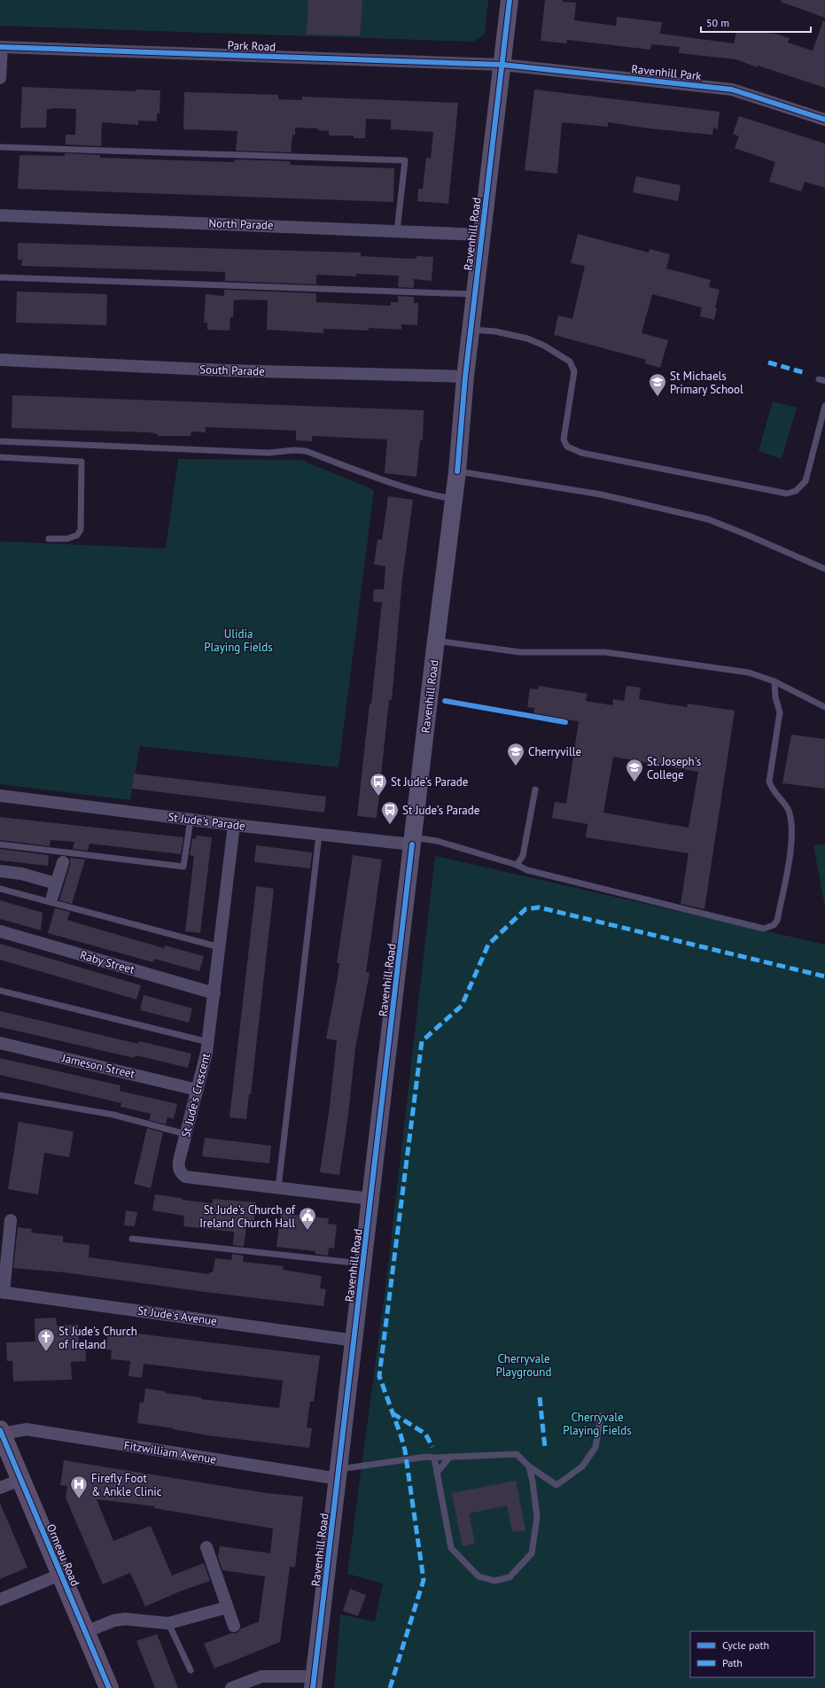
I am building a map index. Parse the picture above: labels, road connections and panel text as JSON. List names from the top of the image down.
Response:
{
  "streets": {
    "main road": ["Ravenhill Road", "Ormeau Road"],
    "street": [
      "Park Road",
      "Ravenhill Park",
      "North Parade",
      "South Parade",
      "St Jude's Parade",
      "Raby Street",
      "Jameson Street",
      "St Jude's Crescent",
      "St Jude's Avenue",
      "Fitzwilliam Avenue"
    ]
  },
  "crossings": [
    ["Park Road", "Ravenhill Park"],
    ["Park Road", "Ravenhill Road"],
    ["Ravenhill Park", "Ravenhill Road"],
    ["North Parade", "Ravenhill Road"],
    ["Ravenhill Road", "South Parade"],
    ["Ravenhill Road", "St Jude's Parade"],
    ["Ravenhill Road", "St Jude's Crescent"],
    ["Ravenhill Road", "St Jude's Avenue"],
    ["Ravenhill Road", "Fitzwilliam Avenue"],
    ["St Jude's Parade", "St Jude's Crescent"],
    ["Raby Street", "St Jude's Crescent"],
    ["Jameson Street", "St Jude's Crescent"],
    ["Fitzwilliam Avenue", "Ormeau Road"]
  ],
  "parks": ["Ulidia Playing Fields", "Cherryvale Playground", "Cherryvale Playing Fields"],
  "places": {
    "school or university": ["St Michaels Primary School", "Cherryville", "St. Joseph's College"],
    "bus stop": ["St Jude’s Parade", "St Jude‘s Parade"],
    "public building": ["St Jude's Church of Ireland Church Hall"],
    "church": ["St Jude's Church of Ireland"],
    "hospital": ["Firefly Foot & Ankle Clinic"]
  },
  "legend": ["Cycle path", "Path"],
  "scale_bar": "50 m"
}
